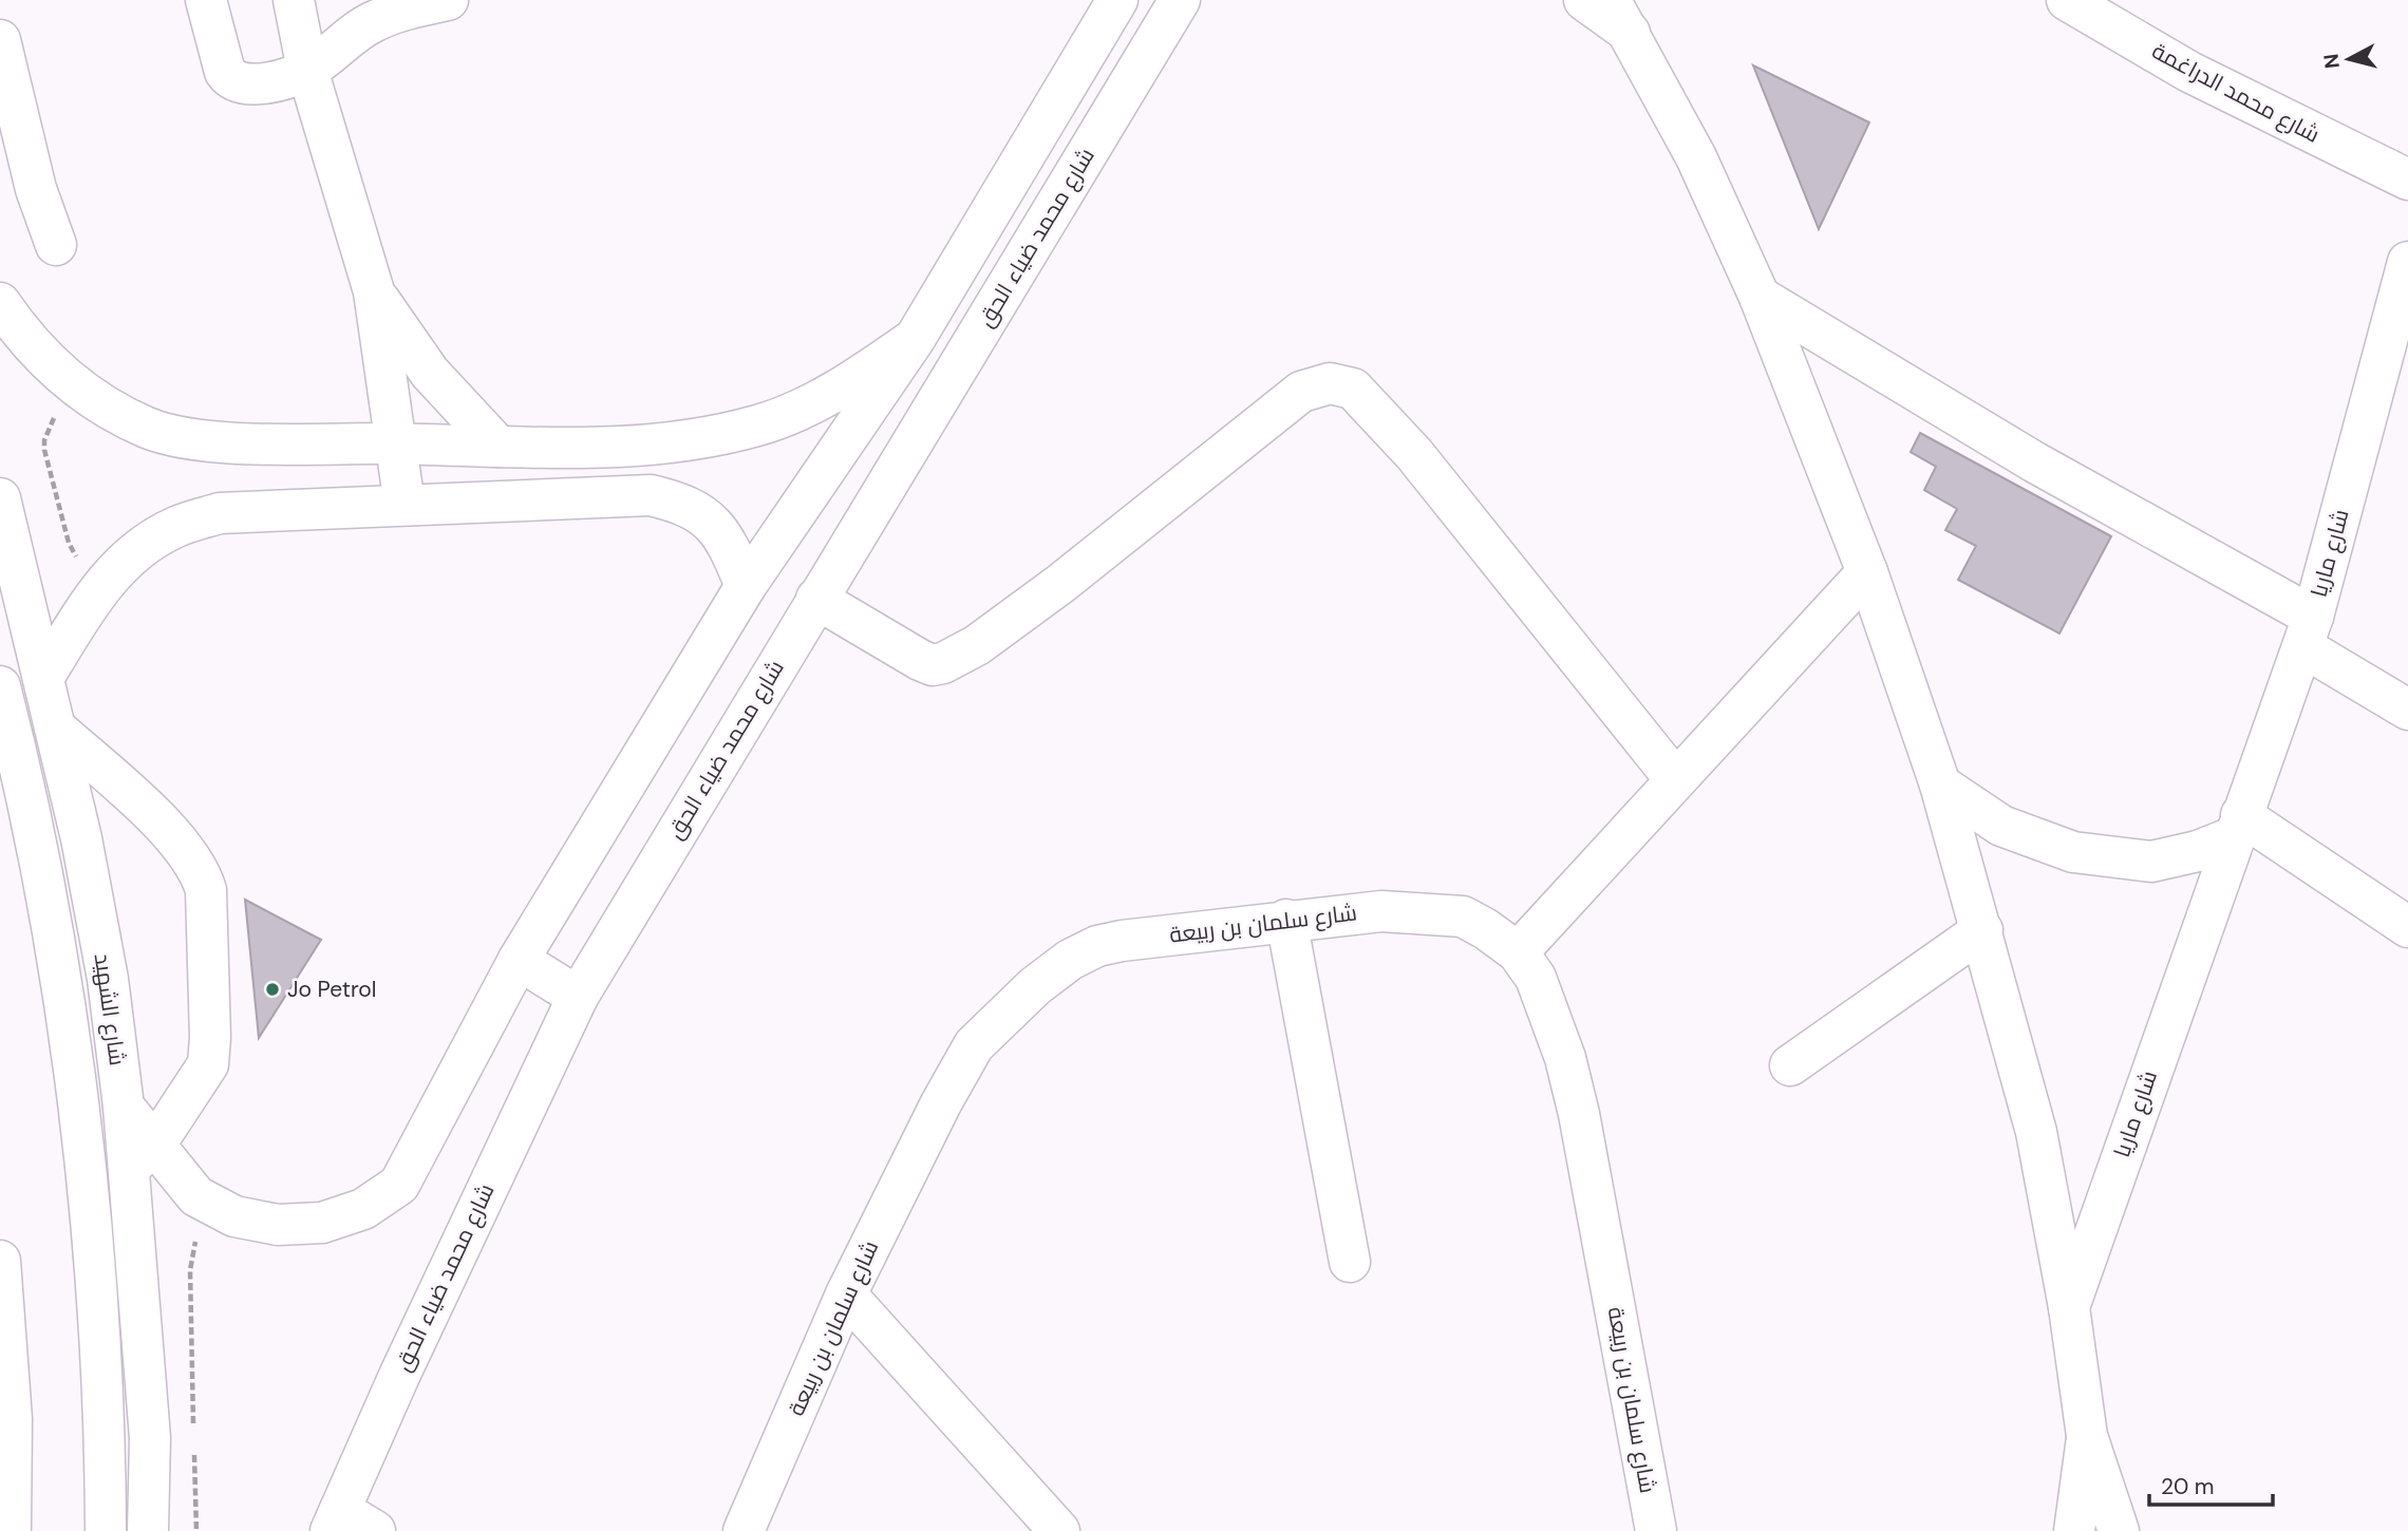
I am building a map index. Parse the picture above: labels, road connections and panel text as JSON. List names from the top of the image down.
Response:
{
  "streets": {
    "main road": [
      "شارع محمد الدراغمة",
      "شارع محمد ضياء الحق",
      "شارع ماريا",
      "شارع سلمان بن ربيعة",
      "شارع الشهيد"
    ]
  },
  "places": ["Jo Petrol"],
  "scale_bar": "20 m",
  "north": "left"
}
